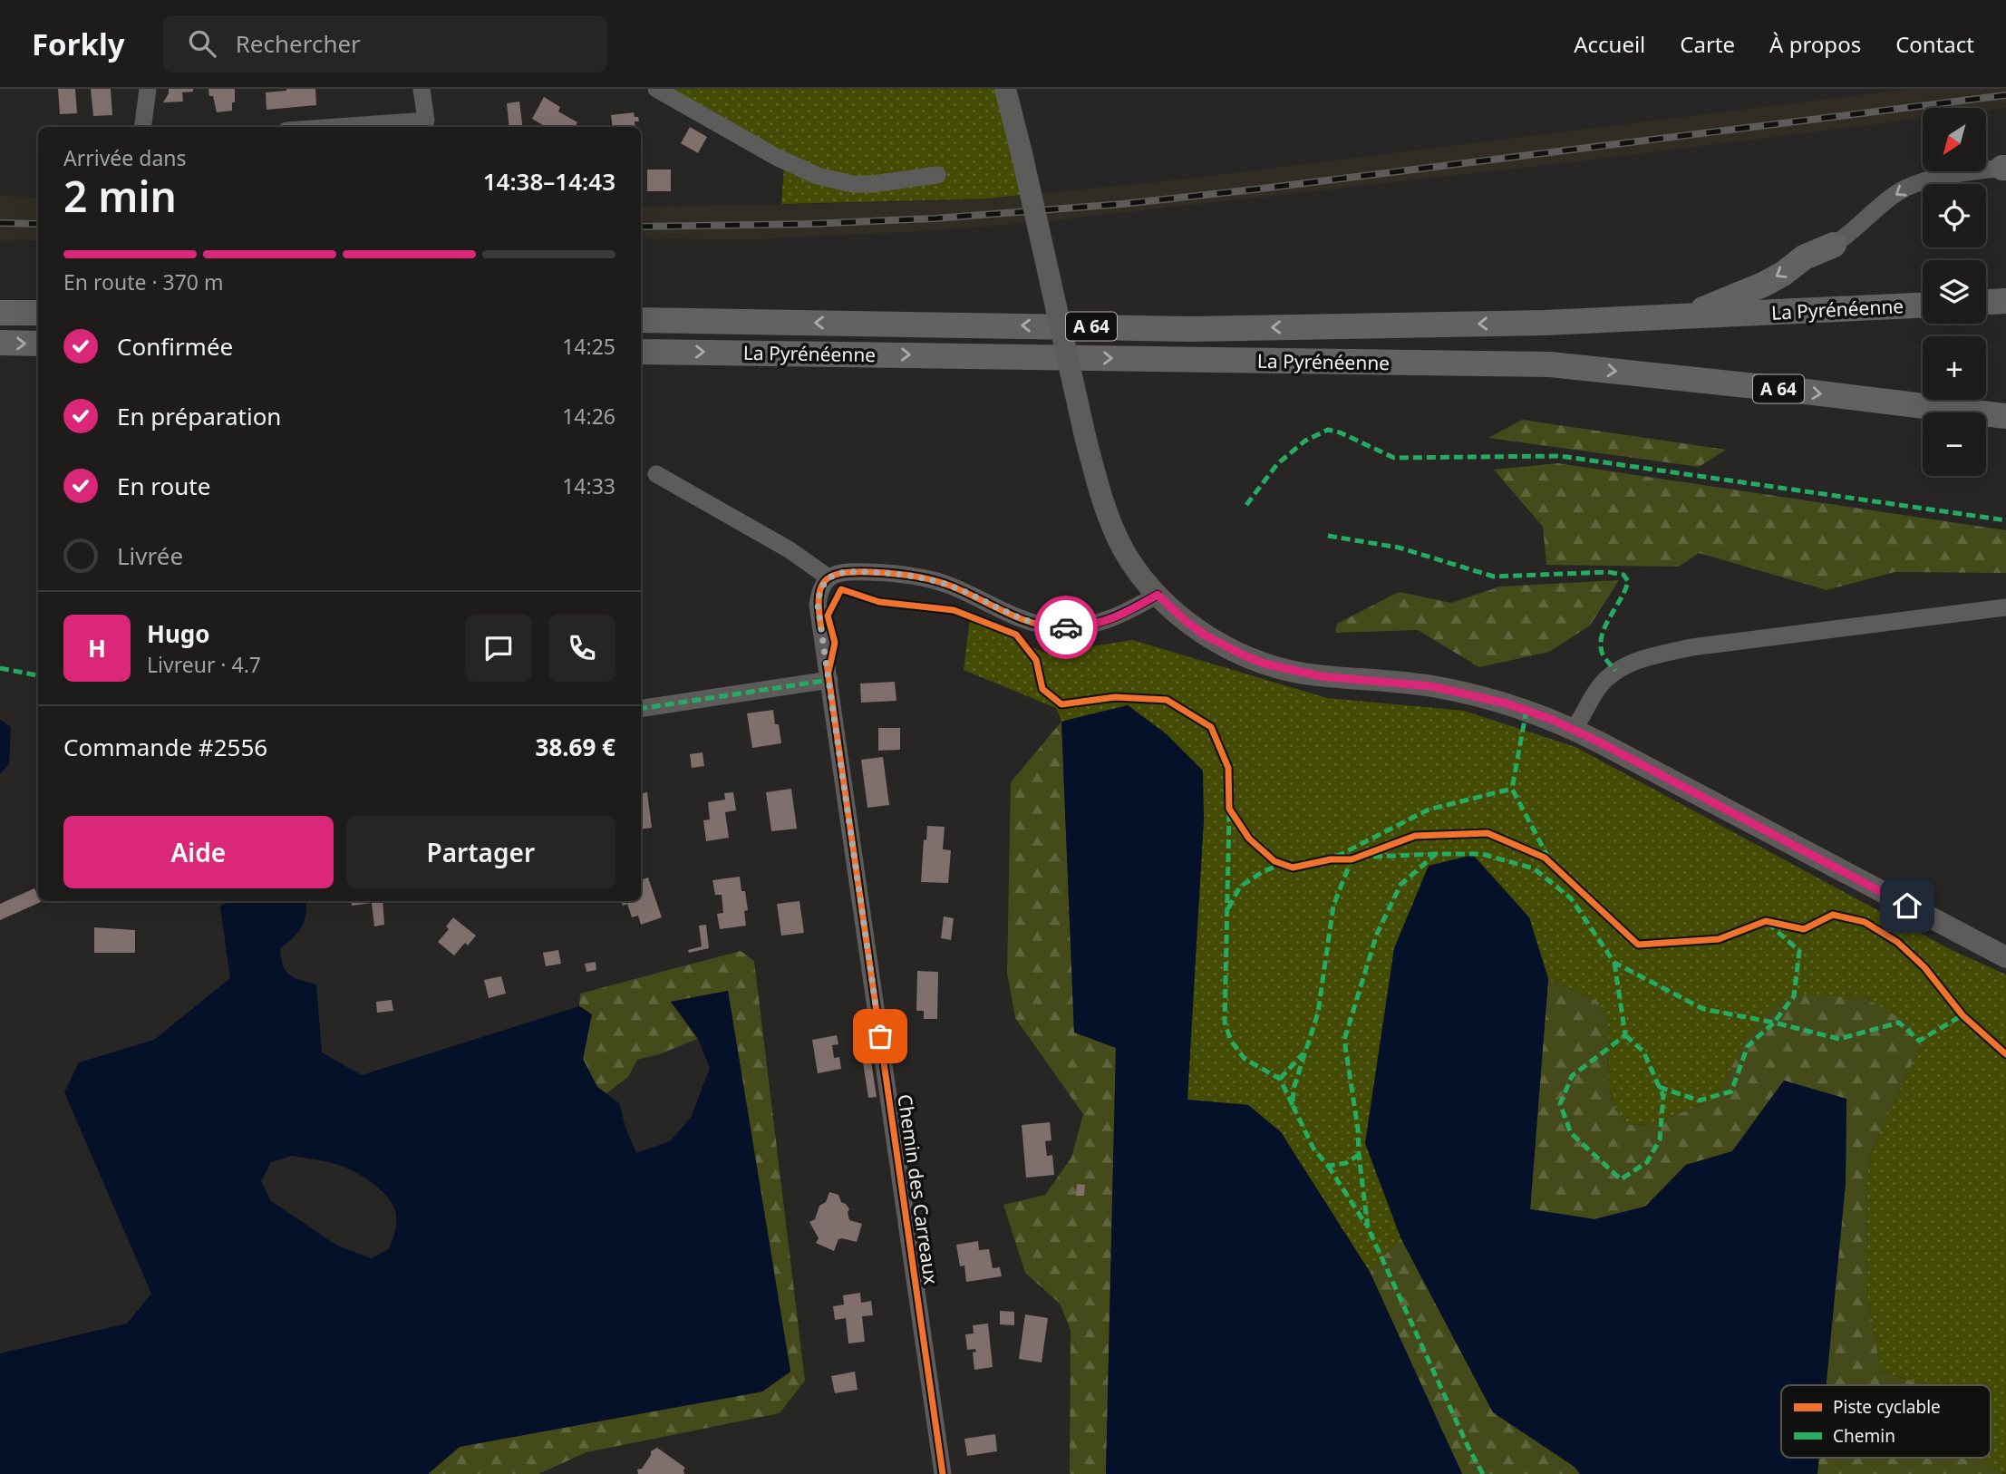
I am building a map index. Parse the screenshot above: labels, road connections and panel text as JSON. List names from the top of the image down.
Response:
{
  "streets": {
    "highway": ["La Pyrénéenne", "A 64"],
    "street": ["Chemin des Carreaux"]
  },
  "legend": ["Piste cyclable", "Chemin"],
  "north": "bottom left",
  "page": {
    "header": "Forkly",
    "search": "Rechercher",
    "nav": [
      "Accueil",
      "Carte",
      "À propos",
      "Contact"
    ],
    "map_buttons": ["+", "−"],
    "heading": ["2 min", "Arrivée dans", "14:38–14:43"],
    "panel": [
      "Hugo",
      "Livreur · 4.7",
      "Commande #2556",
      "38.69 €"
    ],
    "bar": "En route · 370 m",
    "list": [
      ["Confirmée", "14:25"],
      ["En préparation", "14:26"],
      ["En route", "14:33"],
      "Livrée"
    ],
    "round": "H",
    "buttons": ["Aide", "Partager"]
  }
}
